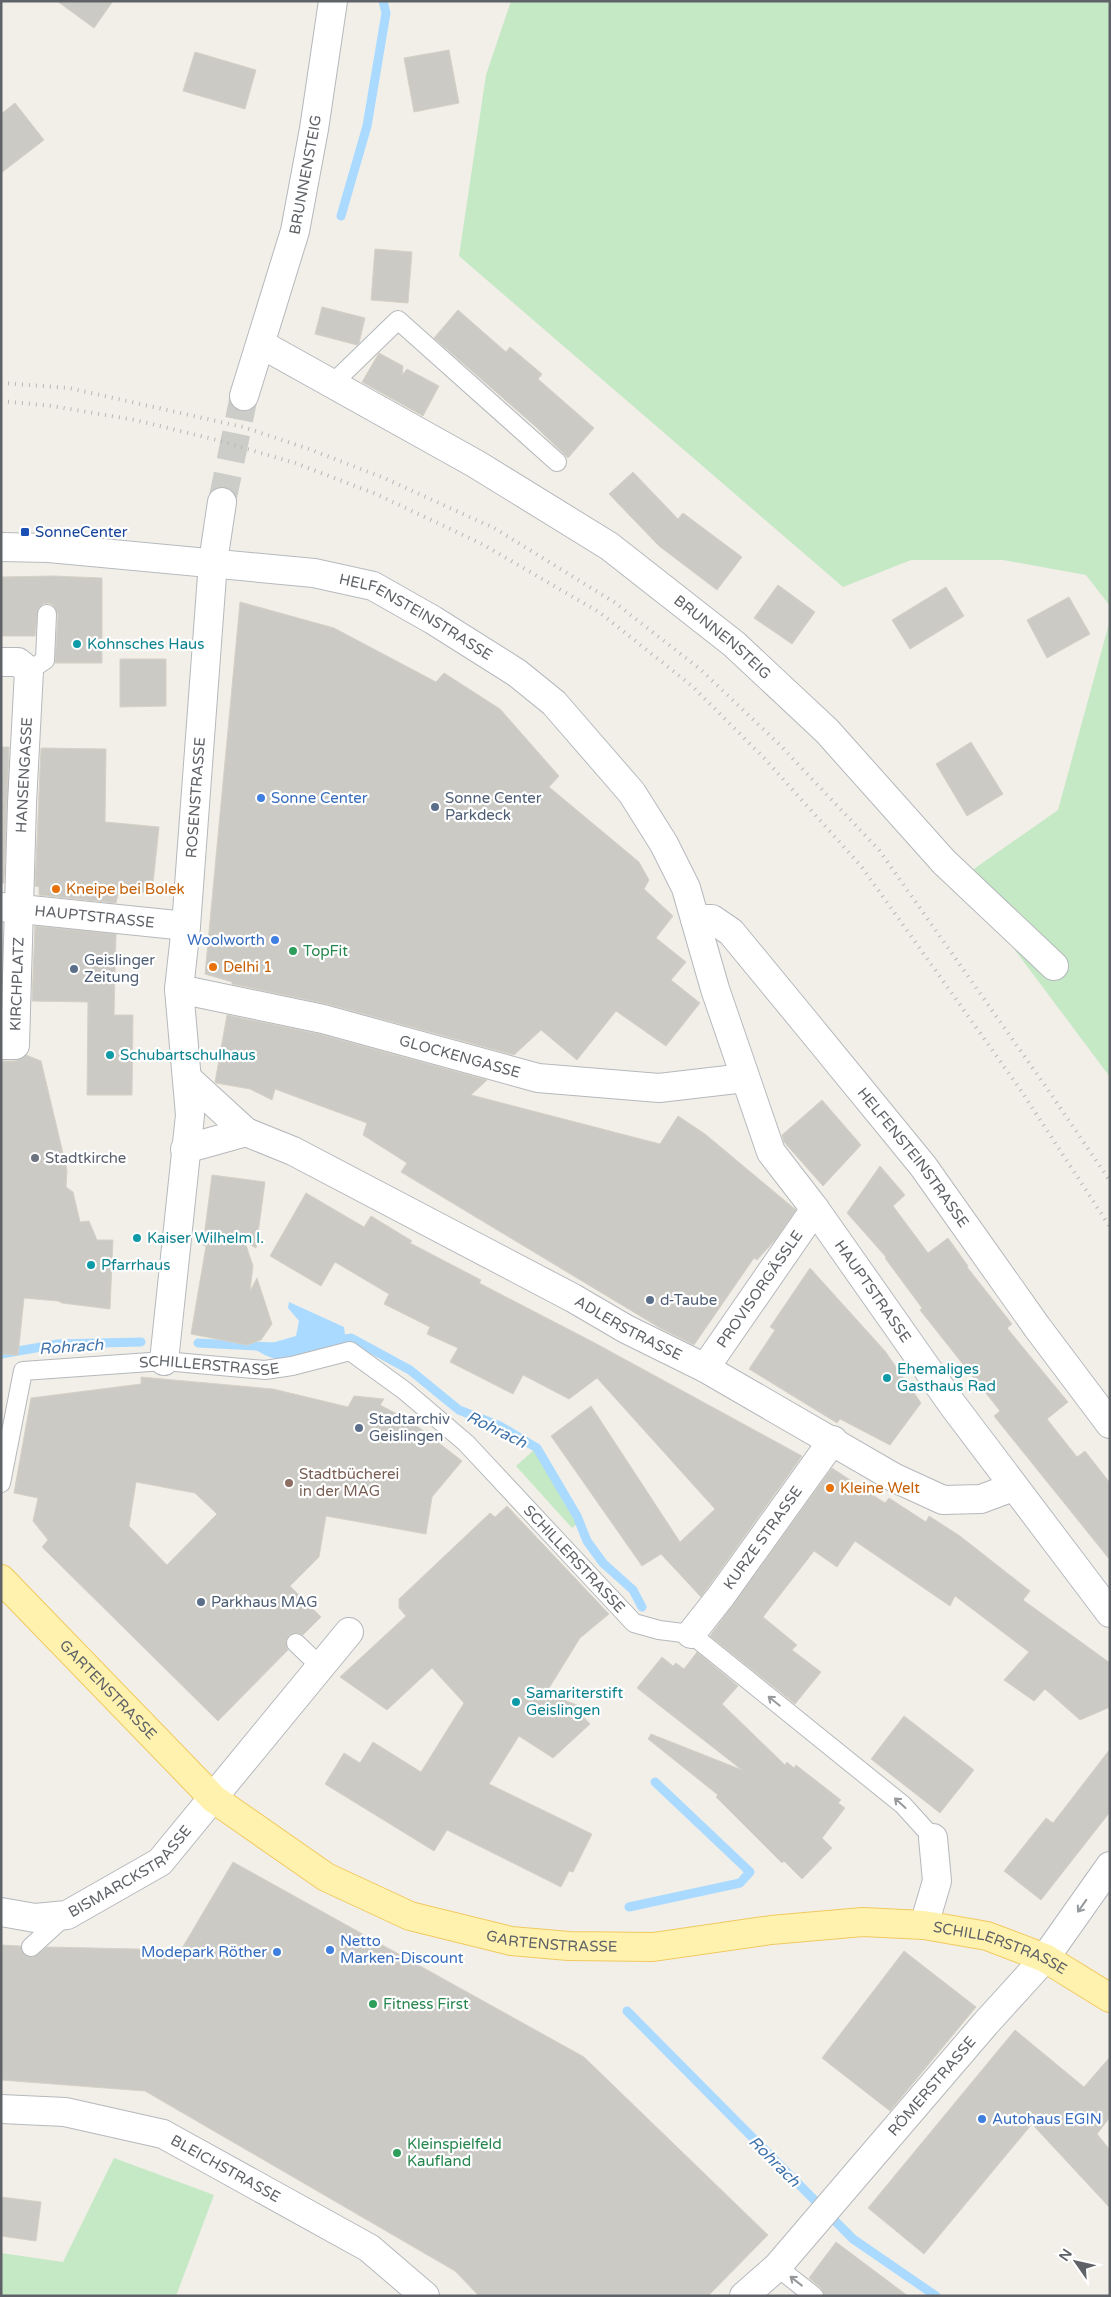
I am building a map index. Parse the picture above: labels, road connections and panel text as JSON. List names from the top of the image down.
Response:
{
  "streets": {
    "main road": ["SCHILLERSTRASSE", "GARTENSTRASSE"],
    "street": [
      "BRUNNENSTEIG",
      "HELFENSTEINSTRASSE",
      "HANSENGASSE",
      "ROSENSTRASSE",
      "HAUPTSTRASSE",
      "KIRCHPLATZ",
      "GLOCKENGASSE",
      "PROVISORGÄSSLE",
      "ADLERSTRASSE",
      "KURZE STRASSE",
      "BISMARCKSTRASSE",
      "RÖMERSTRASSE",
      "BLEICHSTRASSE"
    ]
  },
  "crossings": [
    ["HELFENSTEINSTRASSE", "ROSENSTRASSE"],
    ["HELFENSTEINSTRASSE", "HAUPTSTRASSE"],
    ["HELFENSTEINSTRASSE", "GLOCKENGASSE"],
    ["HANSENGASSE", "HAUPTSTRASSE"],
    ["HANSENGASSE", "KIRCHPLATZ"],
    ["ROSENSTRASSE", "HAUPTSTRASSE"],
    ["ROSENSTRASSE", "GLOCKENGASSE"],
    ["ROSENSTRASSE", "ADLERSTRASSE"],
    ["ROSENSTRASSE", "SCHILLERSTRASSE"],
    ["HAUPTSTRASSE", "KIRCHPLATZ"],
    ["HAUPTSTRASSE", "GLOCKENGASSE"],
    ["HAUPTSTRASSE", "PROVISORGÄSSLE"],
    ["HAUPTSTRASSE", "ADLERSTRASSE"],
    ["PROVISORGÄSSLE", "ADLERSTRASSE"],
    ["ADLERSTRASSE", "KURZE STRASSE"],
    ["SCHILLERSTRASSE", "KURZE STRASSE"],
    ["SCHILLERSTRASSE", "GARTENSTRASSE"],
    ["SCHILLERSTRASSE", "RÖMERSTRASSE"],
    ["GARTENSTRASSE", "BISMARCKSTRASSE"]
  ],
  "water": ["Rohrach"],
  "places": {
    "transit": ["SonneCenter"],
    "other": [
      "Kohnsches Haus",
      "Sonne Center",
      "Sonne Center Parkdeck",
      "Kneipe bei Bolek",
      "Woolworth",
      "TopFit",
      "Delhi 1",
      "Geislinger Zeitung",
      "Schubartschulhaus",
      "Stadtkirche",
      "Kaiser Wilhelm I.",
      "Pfarrhaus",
      "d-Taube",
      "Ehemaliges Gasthaus Rad",
      "Stadtarchiv Geislingen",
      "Stadtbücherei in der MAG",
      "Kleine Welt",
      "Parkhaus MAG",
      "Samariterstift Geislingen",
      "Netto Marken-Discount",
      "Modepark Röther",
      "Fitness First",
      "Autohaus EGIN",
      "Kleinspielfeld Kaufland"
    ]
  },
  "north": "top left"
}
